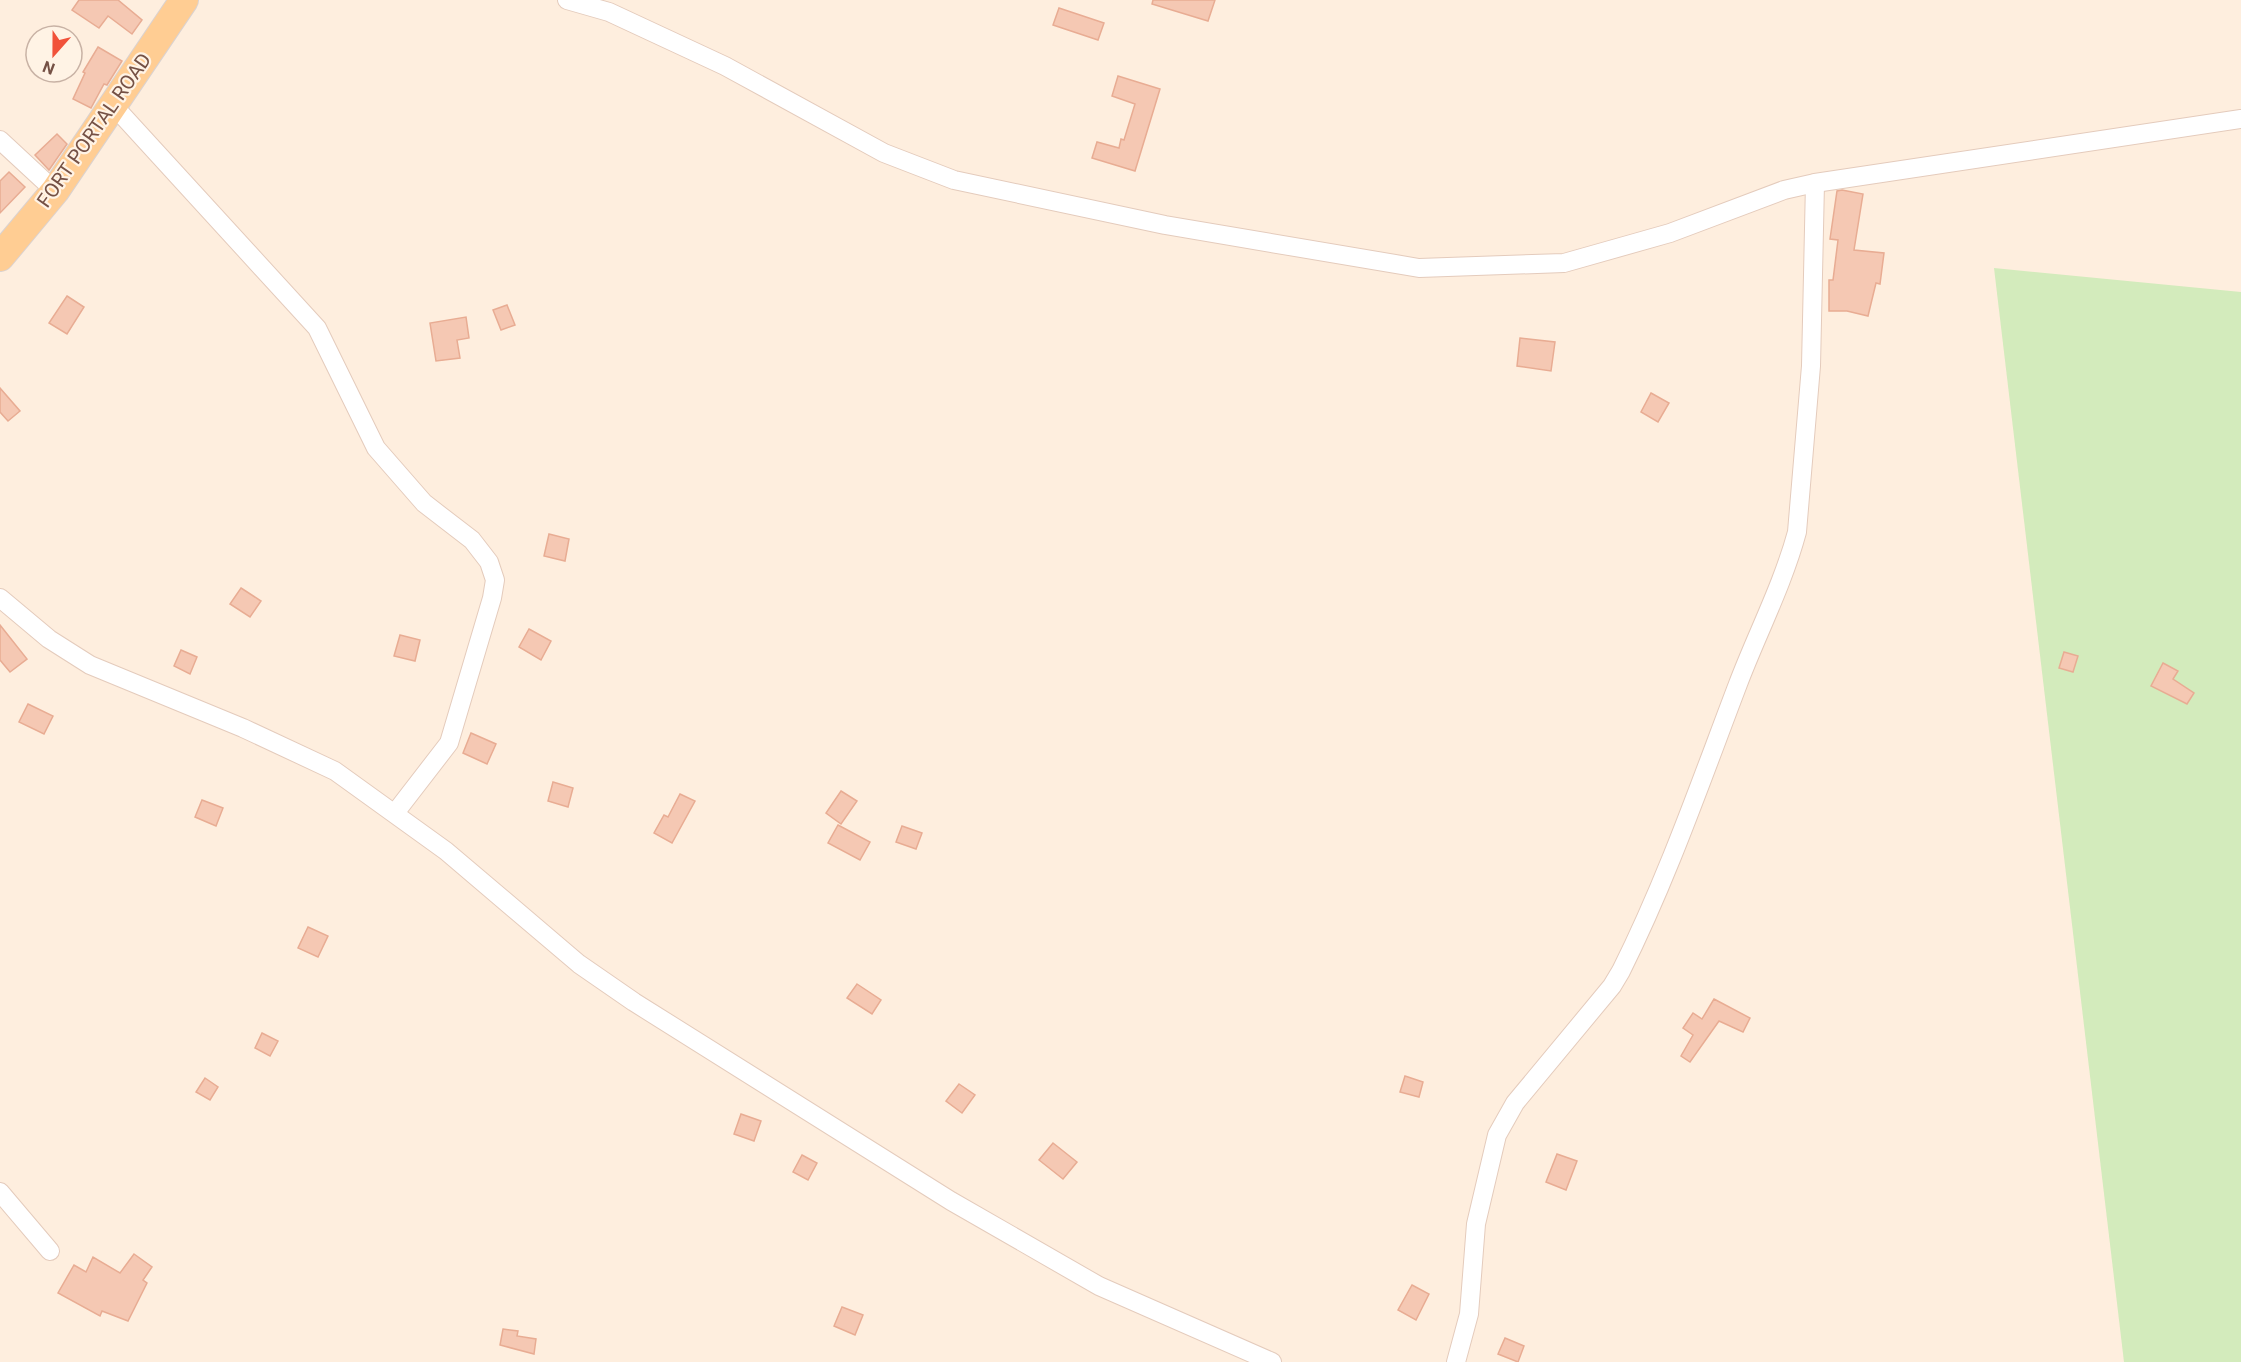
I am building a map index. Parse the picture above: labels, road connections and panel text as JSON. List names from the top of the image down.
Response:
{
  "streets": {
    "main road": ["FORT PORTAL ROAD"]
  },
  "north": "bottom"
}
